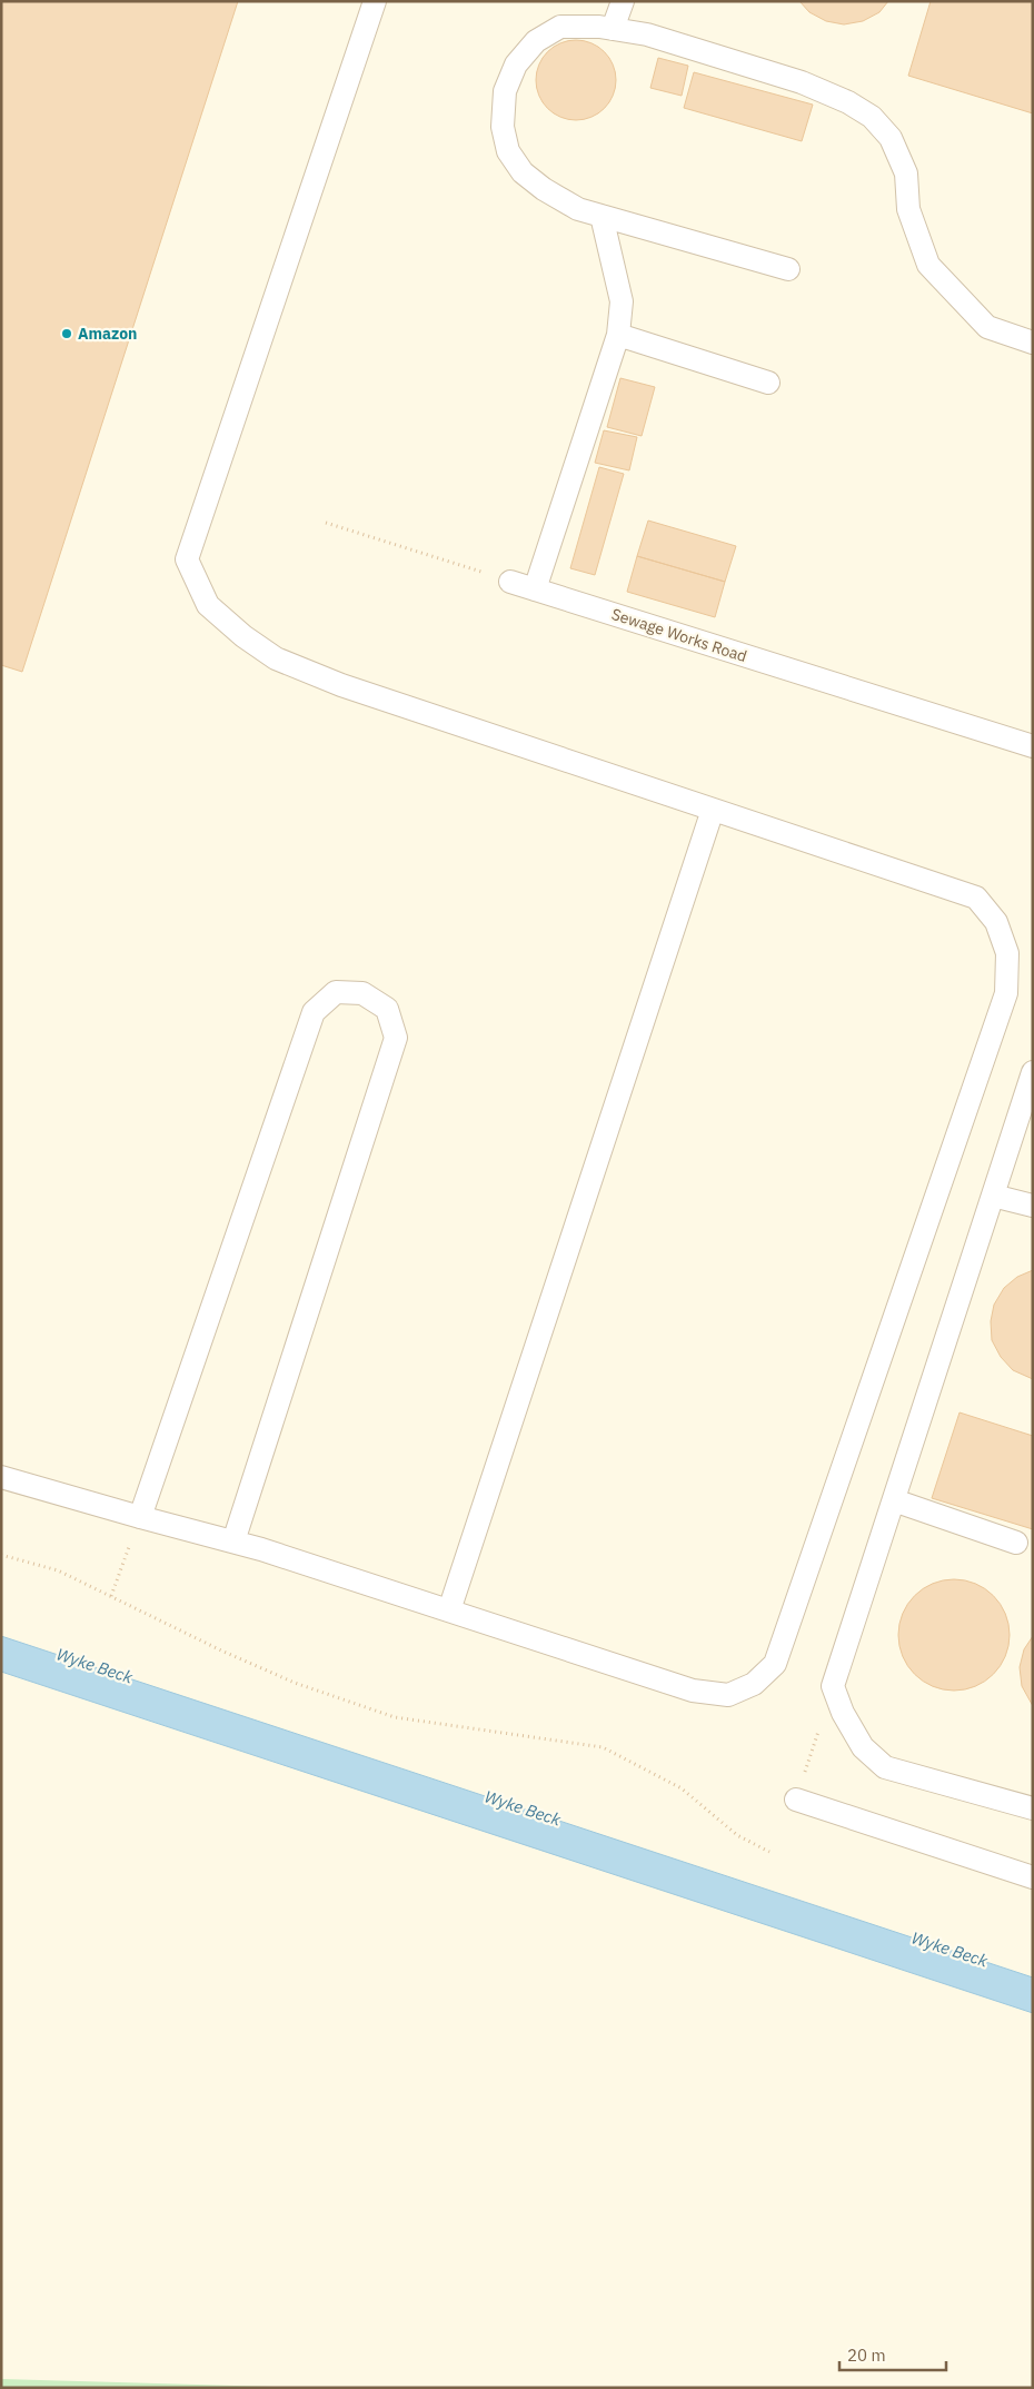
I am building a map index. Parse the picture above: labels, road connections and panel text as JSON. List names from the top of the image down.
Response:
{
  "streets": {
    "lane": ["Sewage Works Road"]
  },
  "water": ["Wyke Beck"],
  "places": ["Amazon"],
  "scale_bar": "20 m"
}
